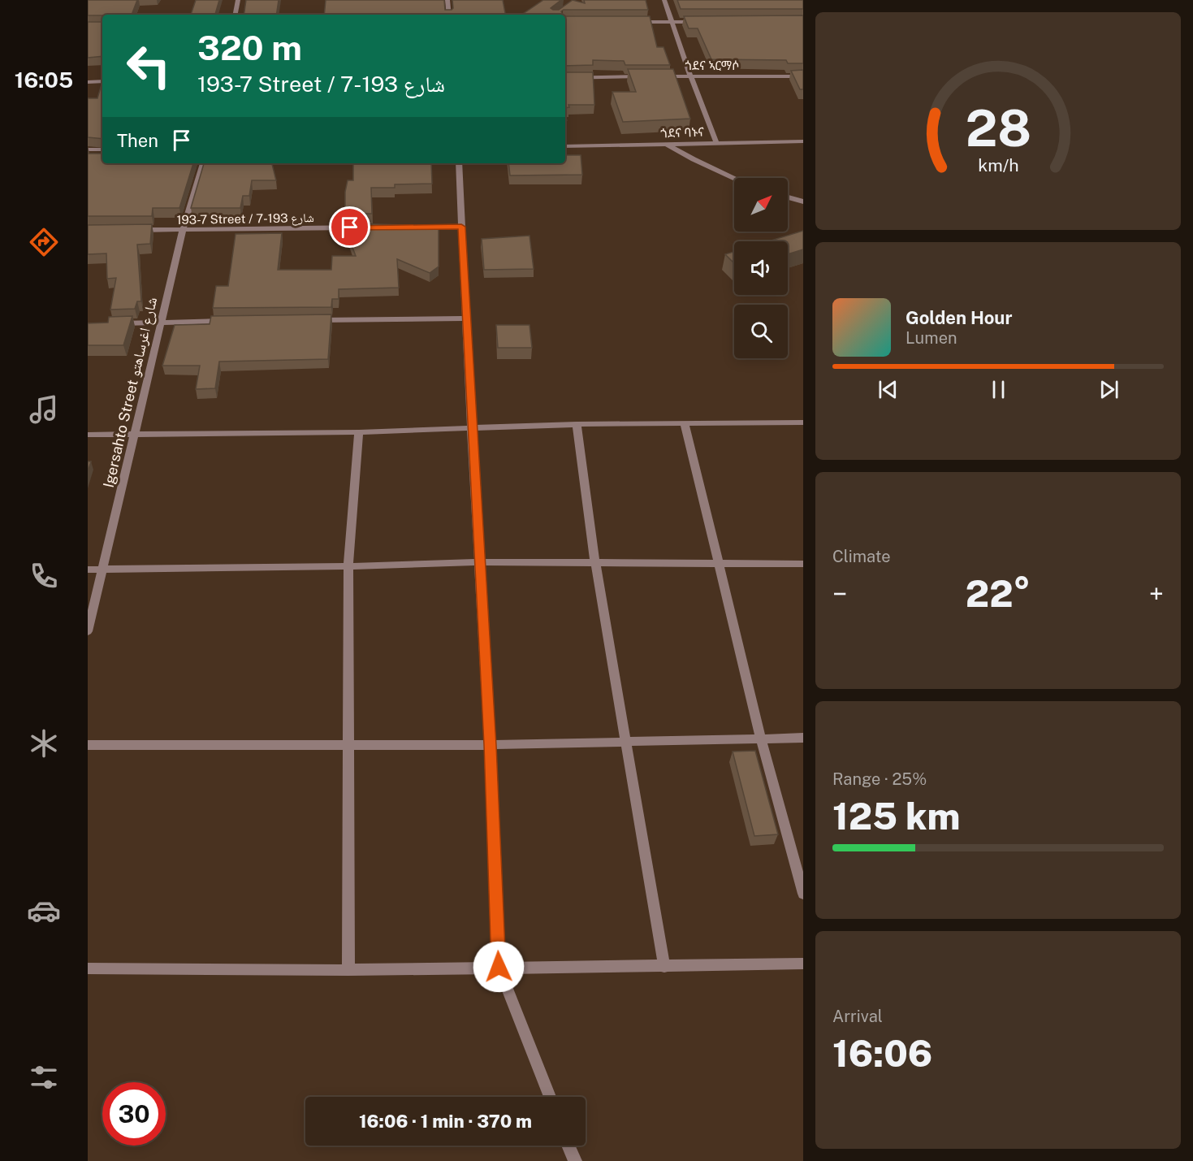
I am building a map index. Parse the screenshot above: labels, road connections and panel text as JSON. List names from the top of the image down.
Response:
{
  "streets": {
    "street": [
      "ጎደና ኣርማሶ",
      "ጎደና ባኑና",
      "193-7 Street / شارع 193-7",
      "Igersahto Street شارع اغرساهتو"
    ]
  },
  "crossings": [
    ["193-7 Street / شارع 193-7", "Igersahto Street شارع اغرساهتو"]
  ],
  "north": "top right",
  "page": {
    "tabs": "16:05",
    "turn": ["320 m", "193-7 Street / شارع 193-7"],
    "then": "Then",
    "song": ["Golden Hour", "Lumen"],
    "tile": [
      "Climate",
      ["Range · 25%", "125 km"],
      ["Arrival", "16:06"]
    ],
    "heat": ["−", "22°", "+"],
    "limit": "30",
    "trip": "16:06 · 1 min · 370 m",
    "gauge": ["28", "km/h"]
  }
}
